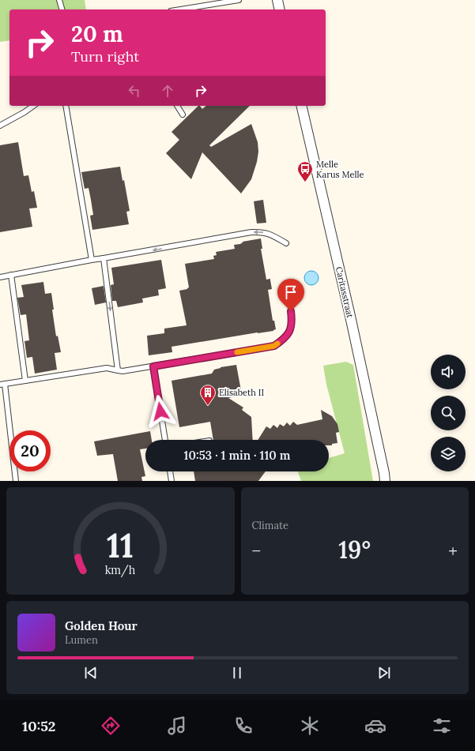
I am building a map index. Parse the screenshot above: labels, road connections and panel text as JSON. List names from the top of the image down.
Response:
{
  "streets": {
    "street": ["Caritasstraat"]
  },
  "places": {
    "bus stop": ["Melle Karus Melle"],
    "building": ["Elisabeth II"]
  },
  "page": {
    "turn": ["20 m", "Turn right"],
    "limit": "20",
    "trip": "10:53 · 1 min · 110 m",
    "tile": "Climate",
    "heat": ["−", "19°", "+"],
    "song": ["Golden Hour", "Lumen"],
    "tabs": "10:52",
    "gauge": ["11", "km/h"]
  }
}
